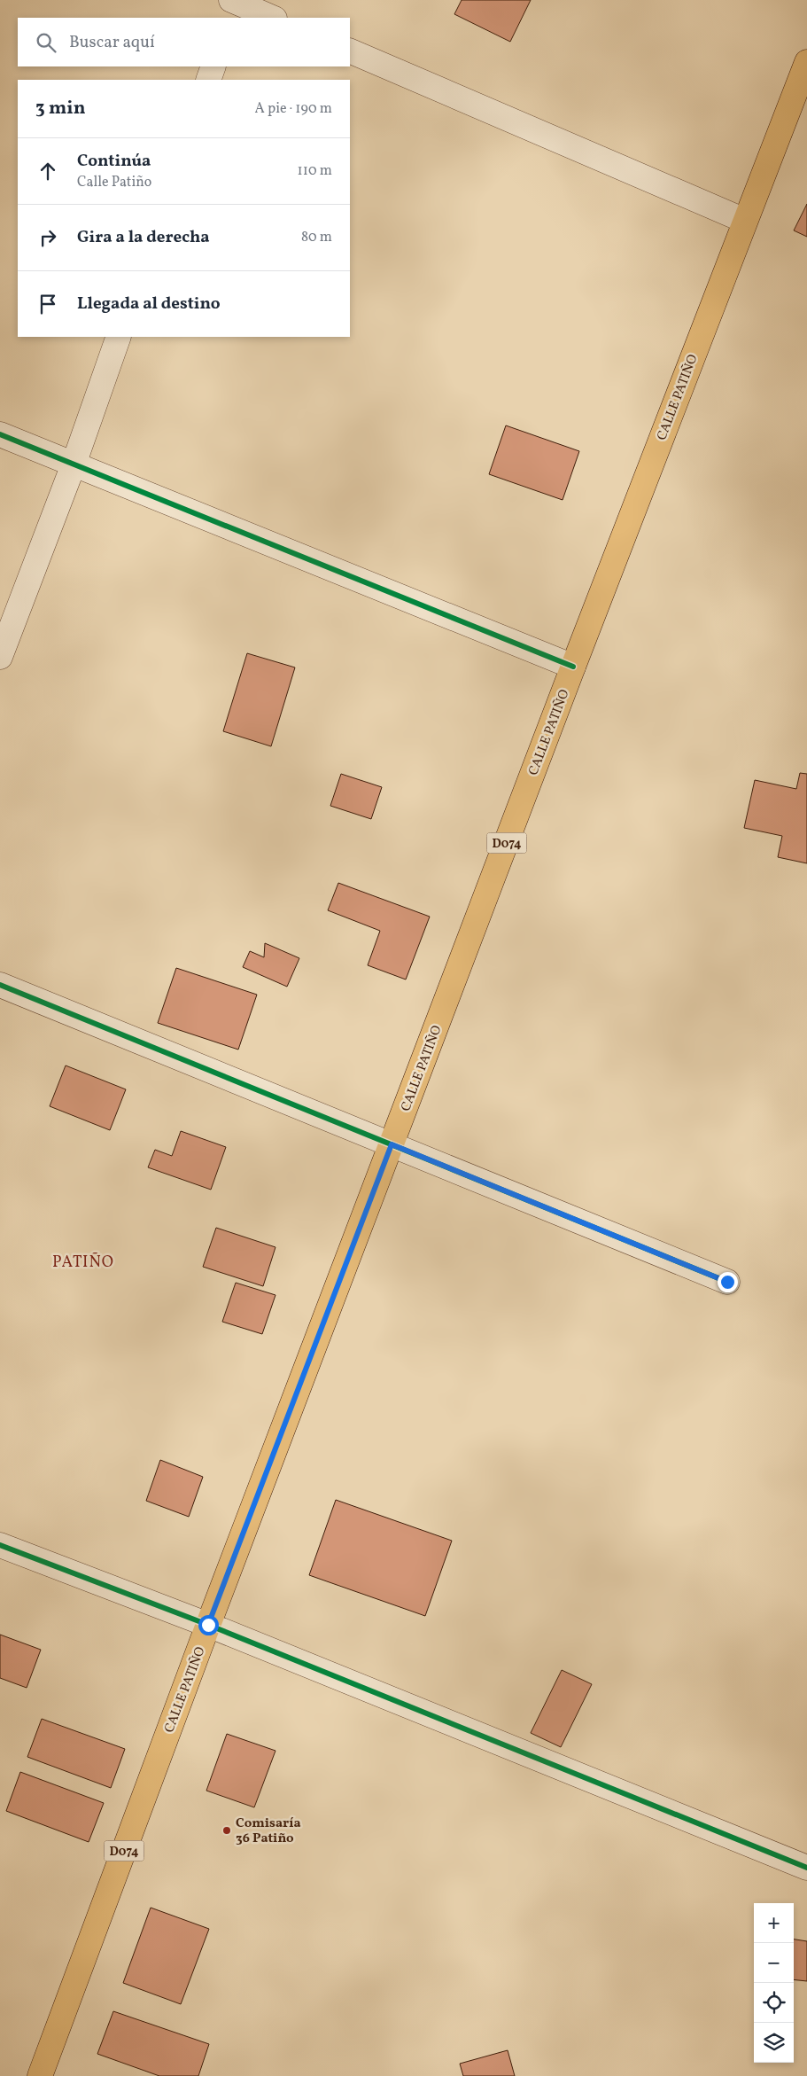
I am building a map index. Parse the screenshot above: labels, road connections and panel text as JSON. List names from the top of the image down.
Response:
{
  "streets": {
    "main road": ["CALLE PATIÑO", "D074"]
  },
  "districts": ["PATIÑO"],
  "places": ["Comisaría 36 Patiño"],
  "page": {
    "search": "Buscar aquí",
    "heading": ["3 min", "A pie · 190 m"],
    "list": [
      ["Continúa", "Calle Patiño", "110 m"],
      ["Gira a la derecha", "80 m"],
      "Llegada al destino"
    ],
    "map_buttons": ["+", "−"]
  }
}
